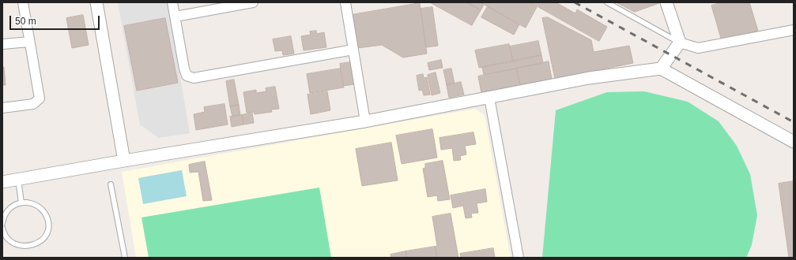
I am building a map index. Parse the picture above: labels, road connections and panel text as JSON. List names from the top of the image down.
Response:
{
  "scale_bar": "50 m"
}
